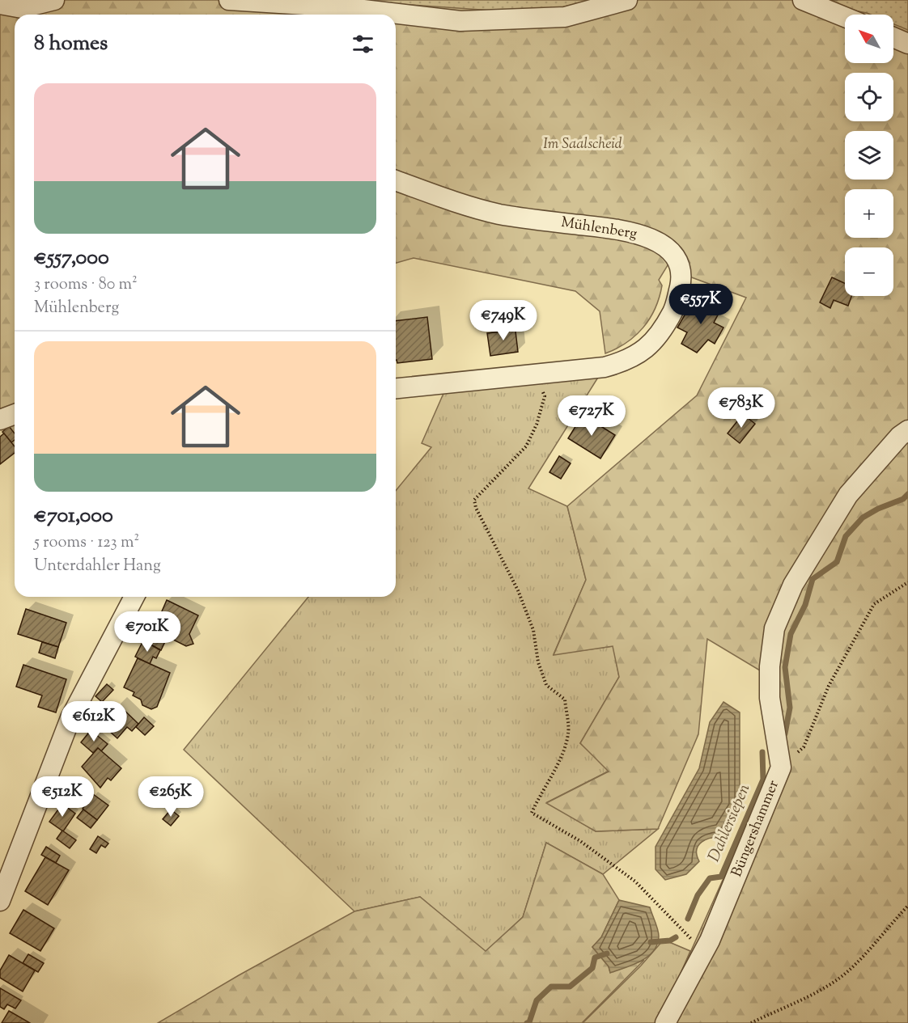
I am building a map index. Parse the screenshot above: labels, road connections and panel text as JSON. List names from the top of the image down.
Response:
{
  "streets": {
    "street": ["Mühlenberg", "Büngershammer"]
  },
  "water": ["Dahlersiepen"],
  "parks": ["Im Saalscheid"],
  "north": "top left",
  "page": {
    "map_buttons": ["+", "−"],
    "heading": "8 homes",
    "list": [
      {
        "name": "€557,000",
        "note": "3 rooms · 80 m² · Mühlenberg"
      },
      {
        "name": "€701,000",
        "note": "5 rooms · 123 m² · Unterdahler Hang"
      }
    ],
    "price": [
      "€557K",
      "€749K",
      "€783K",
      "€727K",
      "€701K",
      "€612K",
      "€512K",
      "€265K"
    ]
  }
}
